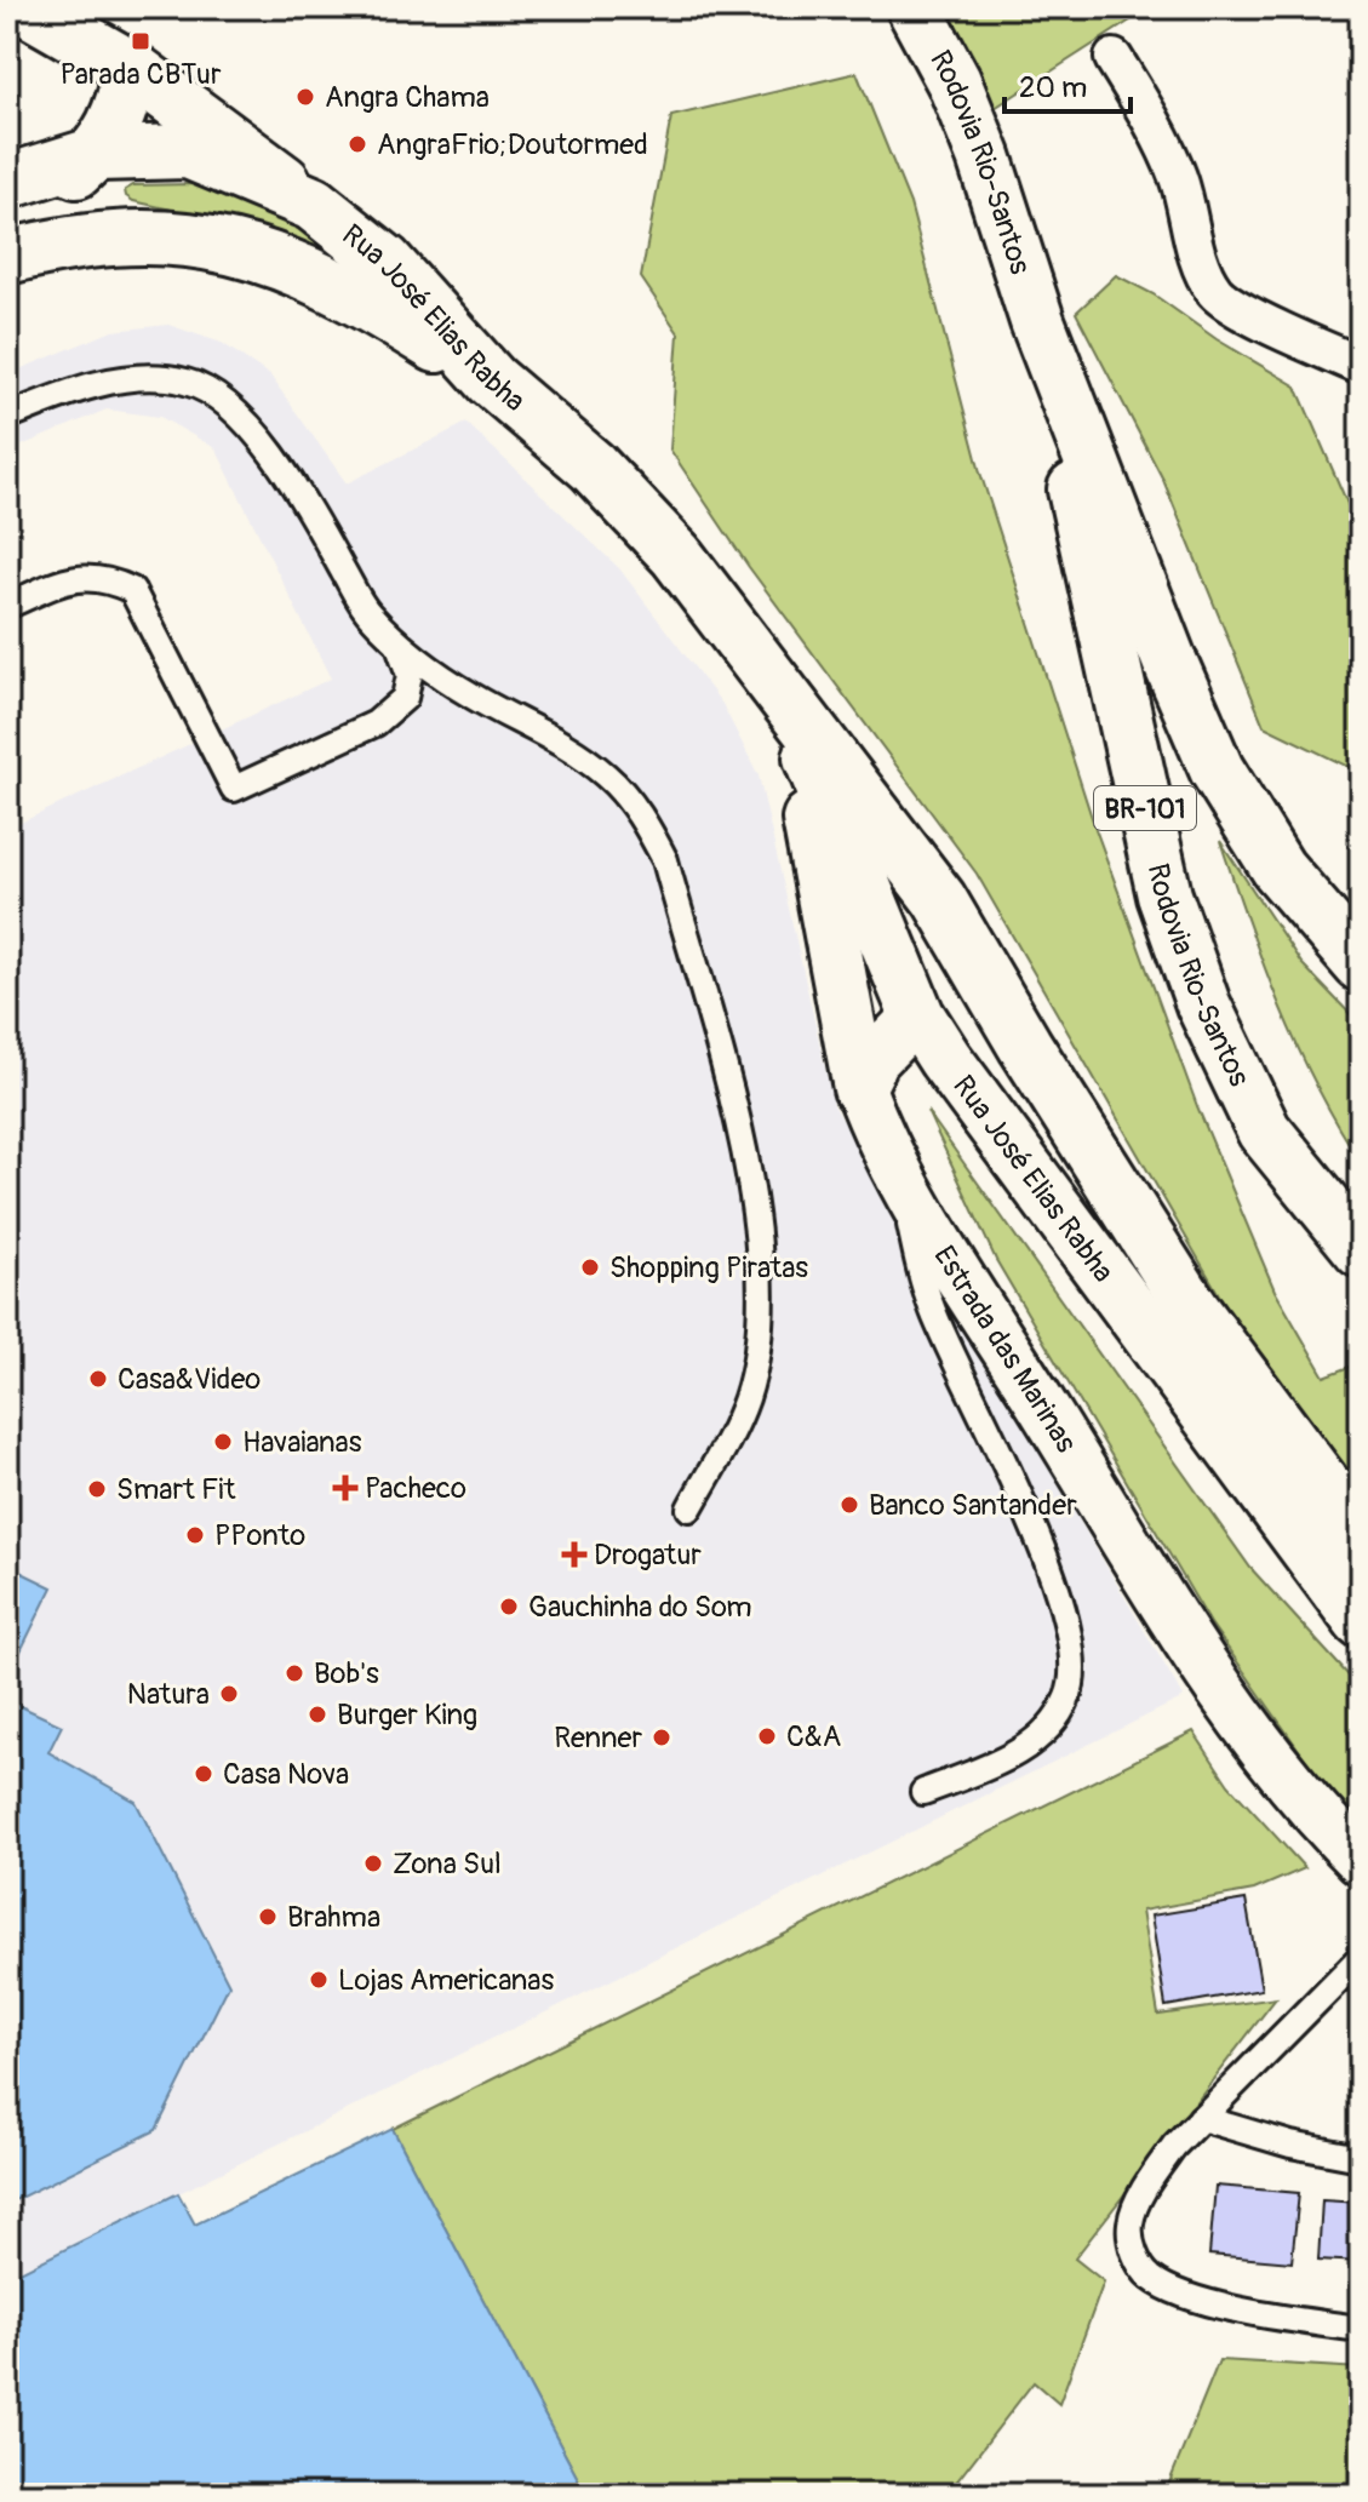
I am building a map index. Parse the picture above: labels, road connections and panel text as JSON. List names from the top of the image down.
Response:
{
  "streets": {
    "main road": ["Rodovia Rio-Santos", "Rua José Elias Rabha", "BR-101"],
    "street": ["Estrada das Marinas"]
  },
  "places": {
    "transit": ["Parada CBTur"],
    "other": [
      "Angra Chama",
      "AngraFrio;Doutormed",
      "Shopping Piratas",
      "Casa&Video",
      "Havaianas",
      "Smart Fit",
      "Banco Santander",
      "PPonto",
      "Gauchinha do Som",
      "Bob's",
      "Natura",
      "Burger King",
      "C&A",
      "Renner",
      "Casa Nova",
      "Zona Sul",
      "Brahma",
      "Lojas Americanas"
    ],
    "health": ["Pacheco", "Drogatur"]
  },
  "scale_bar": "20 m"
}
